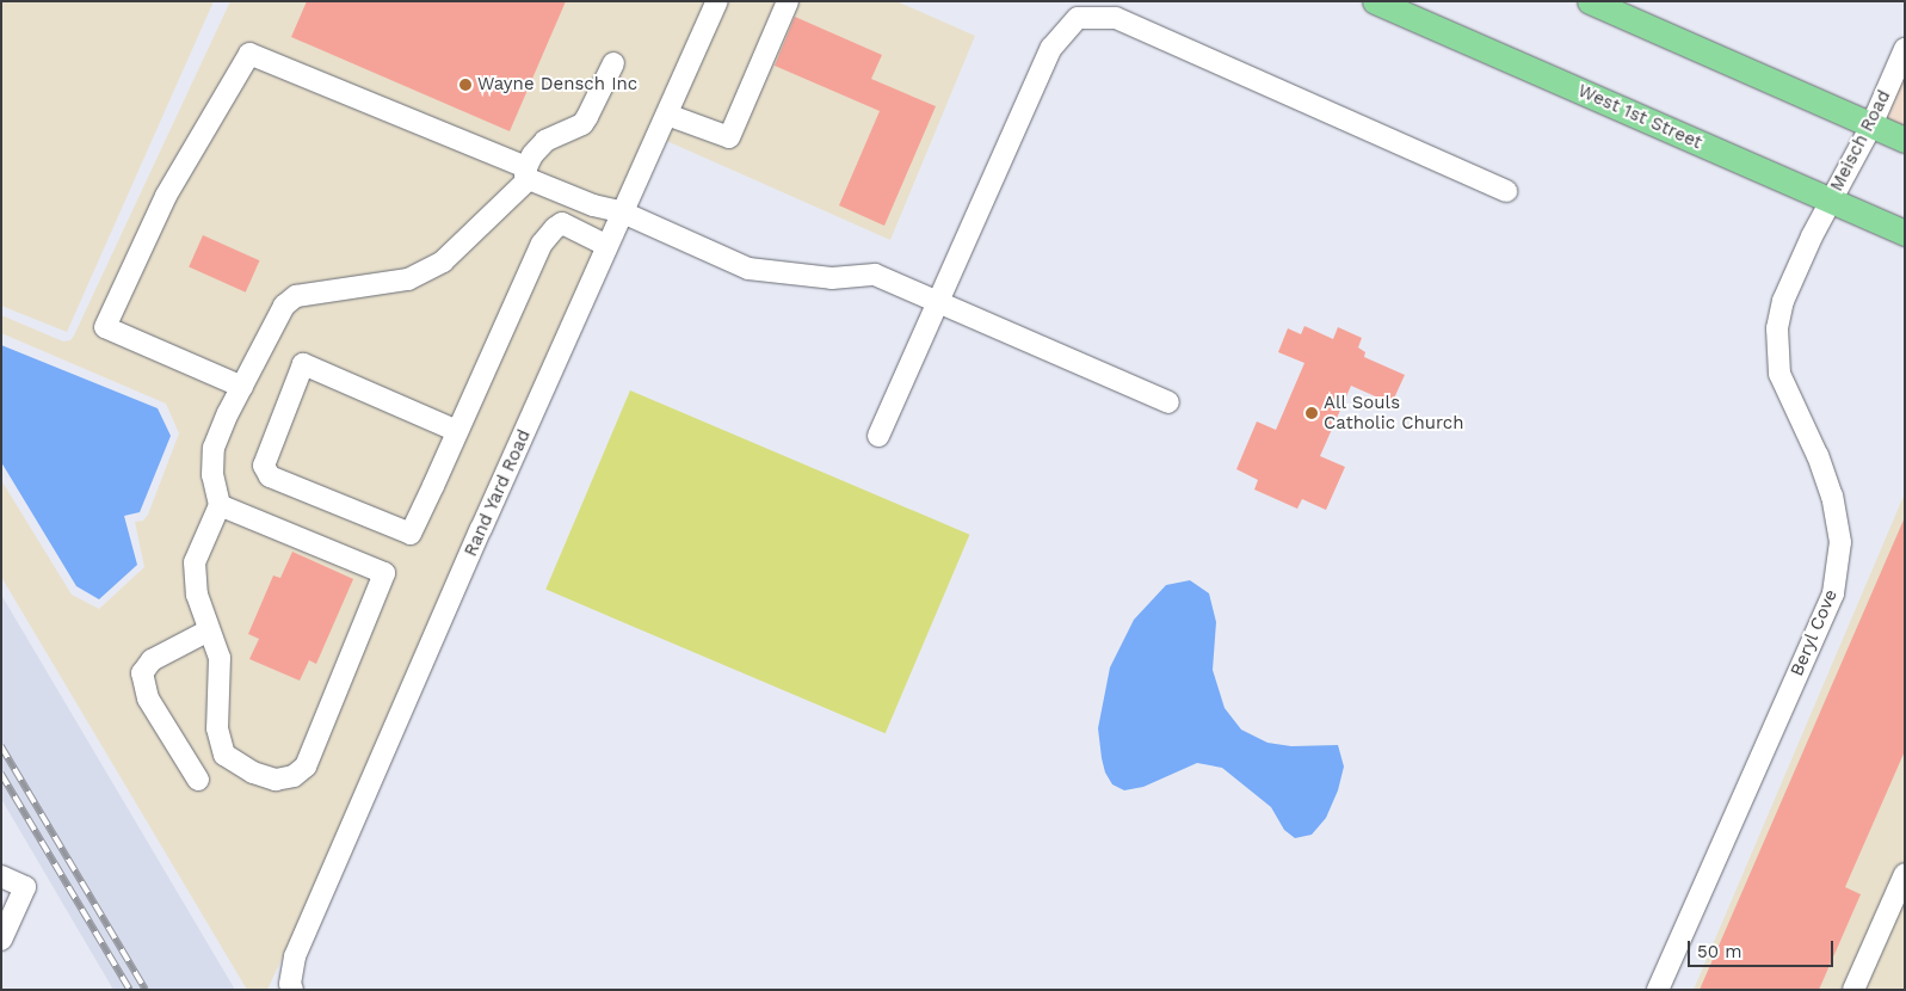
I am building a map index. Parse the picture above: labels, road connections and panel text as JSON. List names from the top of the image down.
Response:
{
  "streets": {
    "main road": ["West 1st Street"],
    "street": ["Meisch Road", "Rand Yard Road", "Beryl Cove"]
  },
  "crossings": [
    ["West 1st Street", "Meisch Road"],
    ["West 1st Street", "Beryl Cove"],
    ["Meisch Road", "Beryl Cove"]
  ],
  "places": ["Wayne Densch Inc", "All Souls Catholic Church"],
  "scale_bar": "50 m"
}
